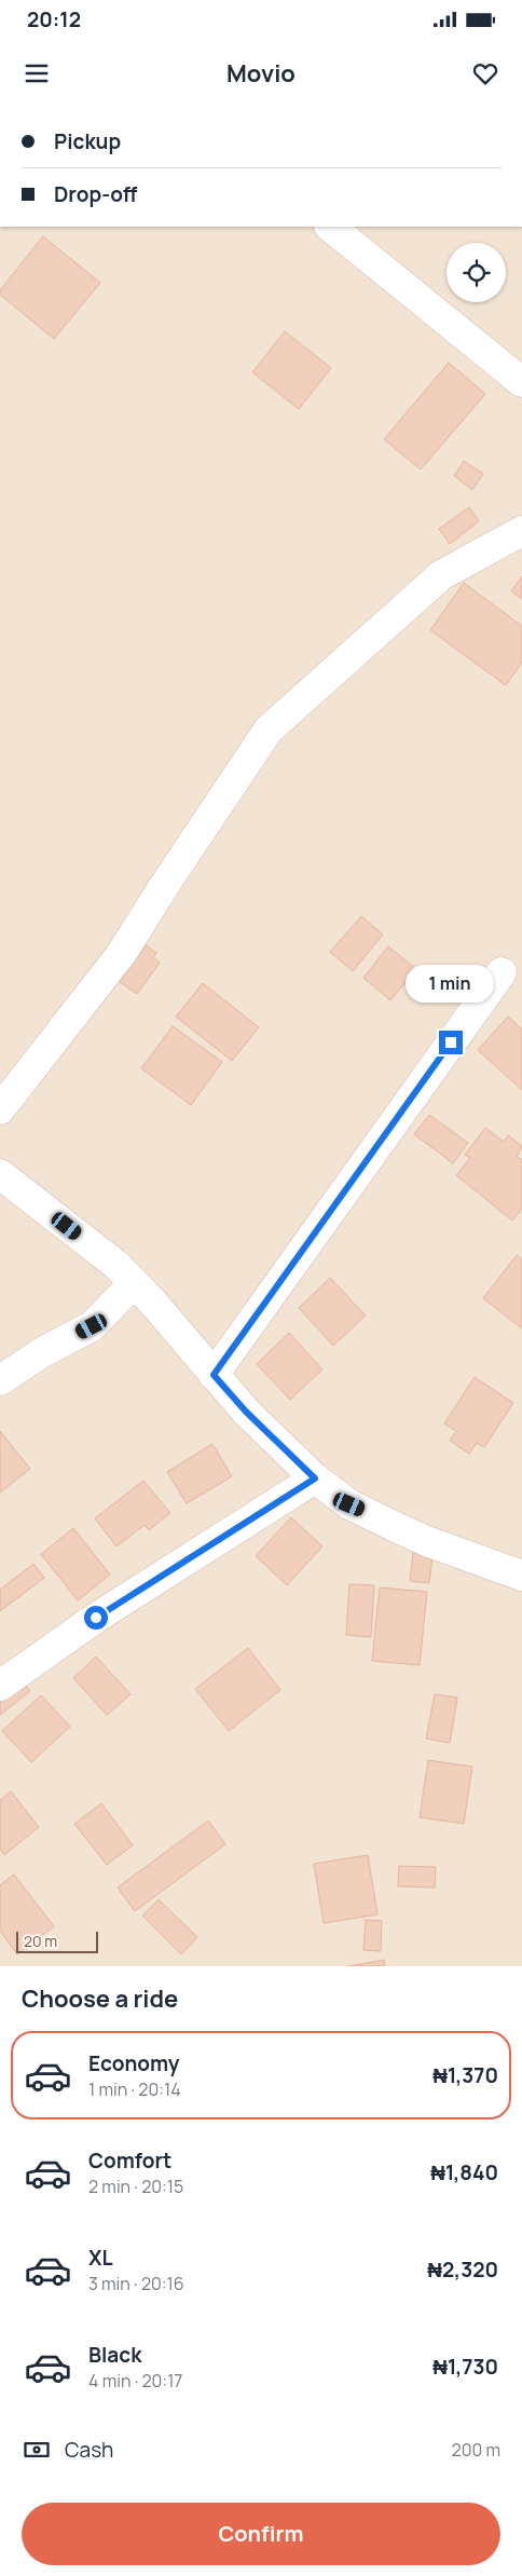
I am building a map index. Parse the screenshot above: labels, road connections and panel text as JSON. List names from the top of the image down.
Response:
{
  "scale_bar": "20 m",
  "page": {
    "status": "20:12",
    "header": "Movio",
    "banner": ["Pickup", "Drop-off"],
    "bubble": "1 min",
    "scale": "20 m",
    "heading": "Choose a ride",
    "list": [
      {
        "name": "Economy",
        "note": "1 min · 20:14",
        "value": "₦1,370"
      },
      {
        "name": "Comfort",
        "note": "2 min · 20:15",
        "value": "₦1,840"
      },
      {
        "name": "XL",
        "note": "3 min · 20:16",
        "value": "₦2,320"
      },
      {
        "name": "Black",
        "note": "4 min · 20:17",
        "value": "₦1,730"
      }
    ],
    "pay": ["Cash", "200 m"],
    "buttons": "Confirm"
  }
}
